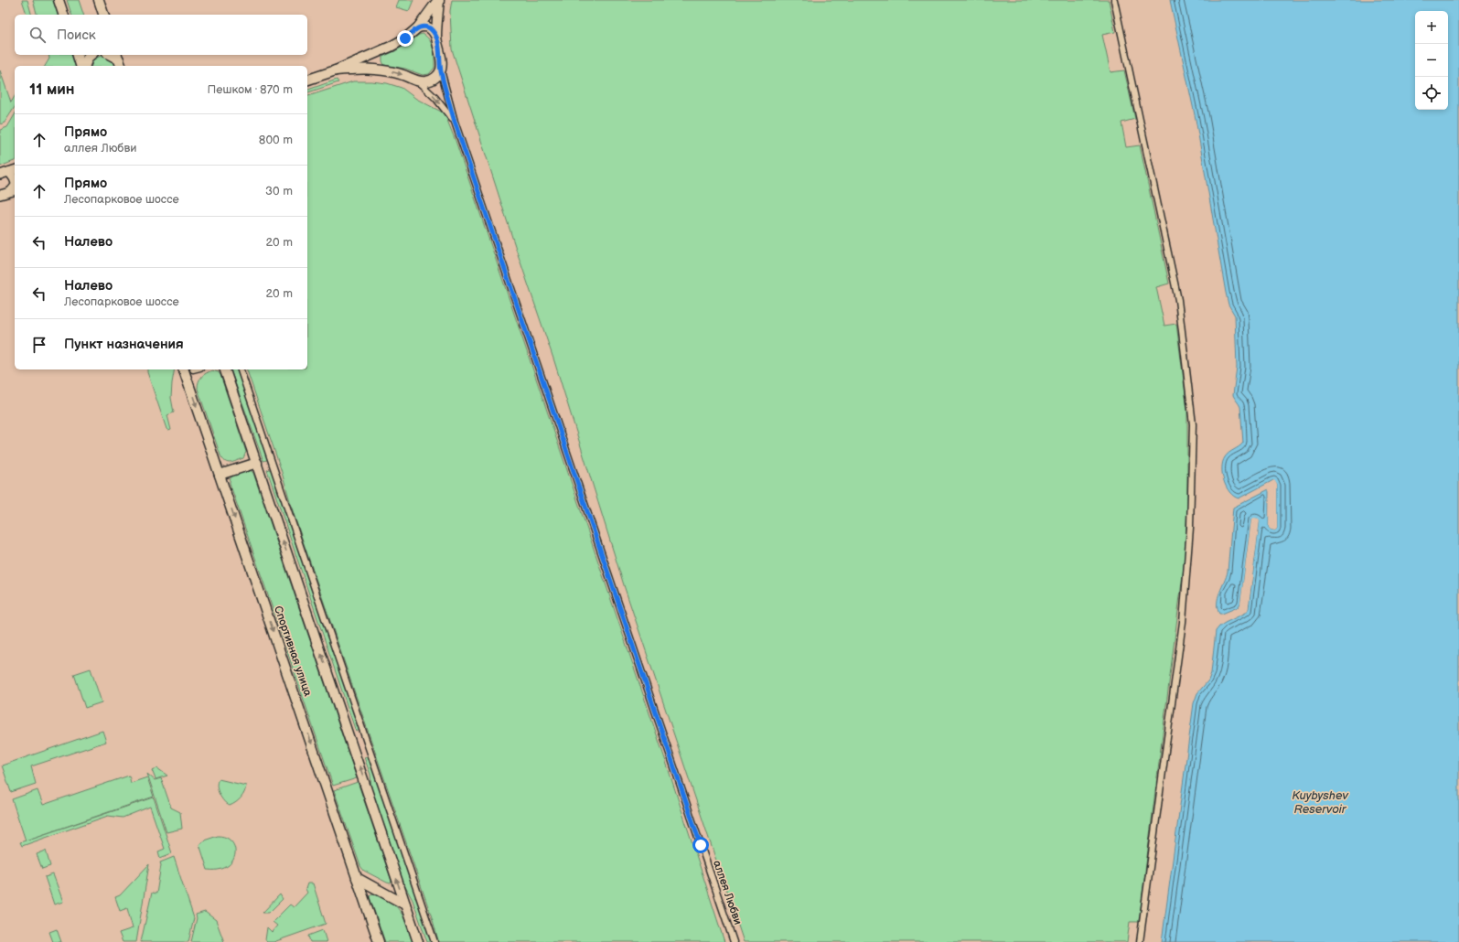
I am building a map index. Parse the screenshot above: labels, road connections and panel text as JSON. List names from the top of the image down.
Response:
{
  "streets": {
    "main road": ["Спортивная улица"],
    "street": ["аллея Любви"]
  },
  "water": ["Kuybyshev Reservoir"],
  "page": {
    "map_buttons": ["+", "−"],
    "search": "Поиск",
    "heading": ["11 мин", "Пешком · 870 m"],
    "list": [
      ["Прямо", "аллея Любви", "800 m"],
      ["Прямо", "Лесопарковое шоссе", "30 m"],
      ["Налево", "20 m"],
      ["Налево", "Лесопарковое шоссе", "20 m"],
      "Пункт назначения"
    ]
  }
}
